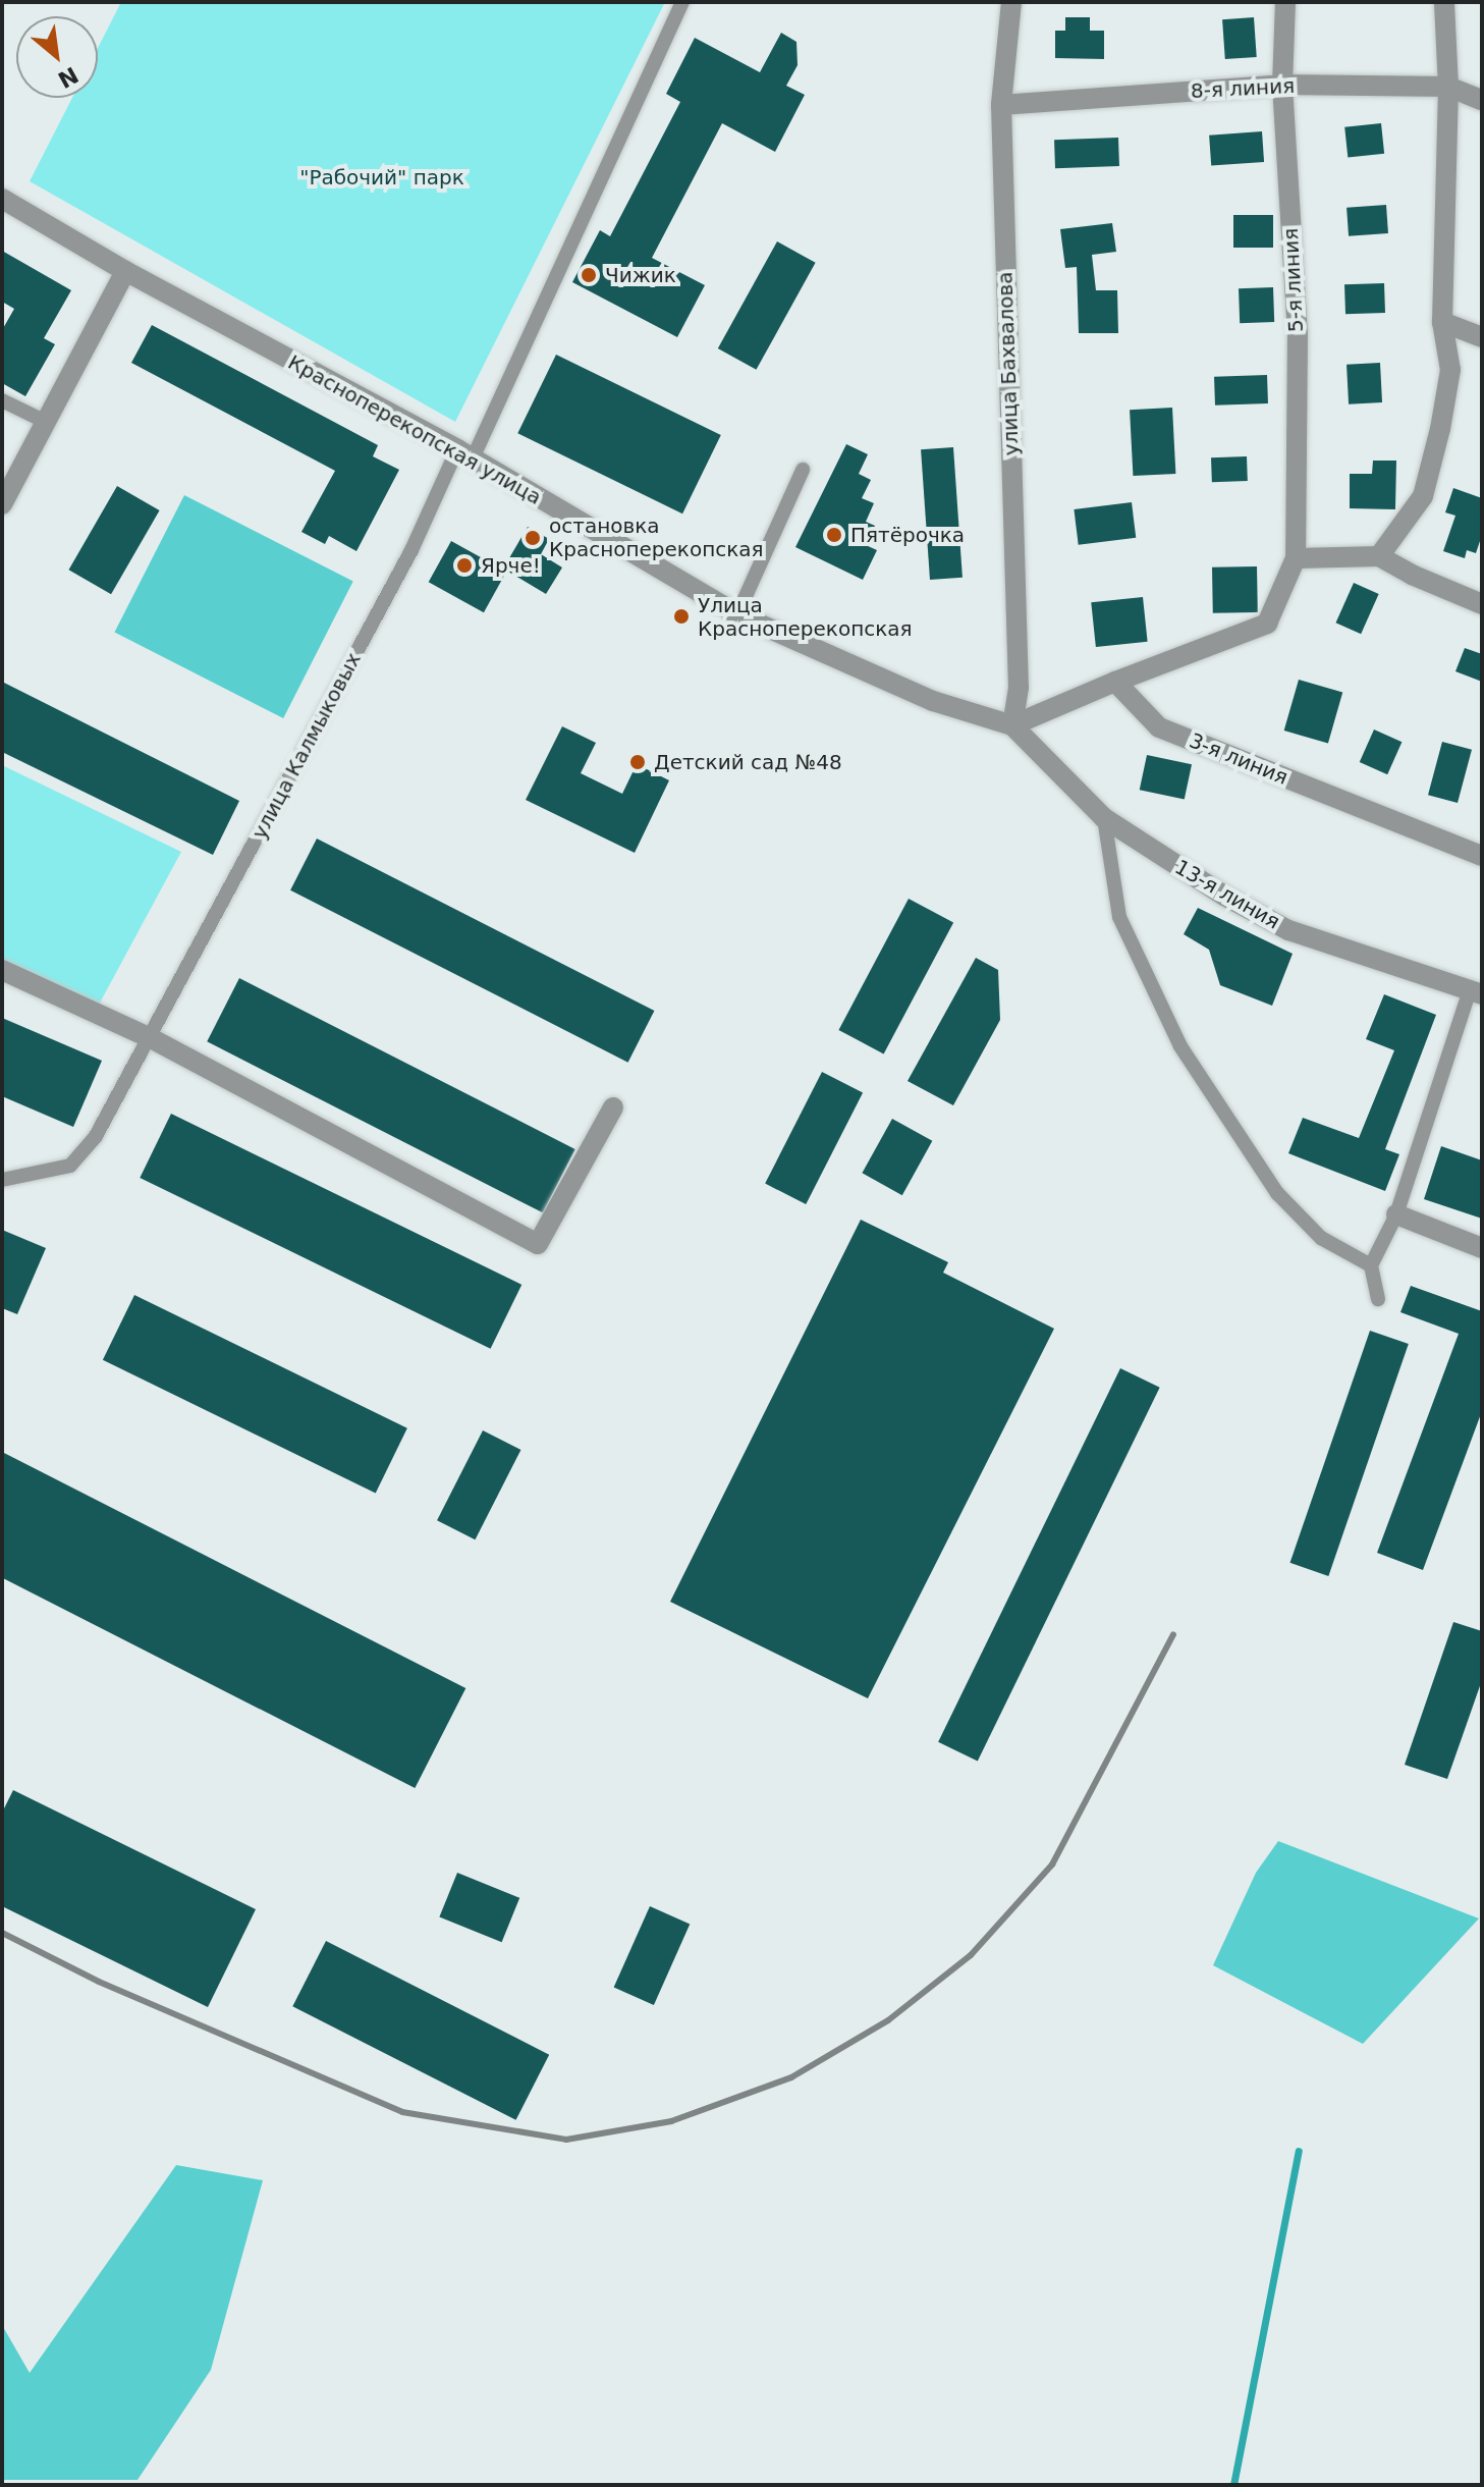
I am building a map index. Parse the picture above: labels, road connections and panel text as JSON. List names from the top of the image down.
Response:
{
  "streets": {
    "street": [
      "8-я линия",
      "5-я линия",
      "улица Бахвалова",
      "Красноперекопская улица",
      "3-я линия",
      "13-я линия"
    ],
    "lane": ["улица Калмыковых"]
  },
  "crossings": [
    ["8-я линия", "5-я линия"],
    ["8-я линия", "улица Бахвалова"],
    ["улица Бахвалова", "Красноперекопская улица"],
    ["улица Бахвалова", "13-я линия"],
    ["Красноперекопская улица", "улица Калмыковых"],
    ["Красноперекопская улица", "13-я линия"]
  ],
  "parks": ["\"Рабочий\" парк"],
  "places": [
    "Чижик",
    "Пятёрочка",
    "остановка Красноперекопская",
    "Ярче!",
    "Улица Красноперекопская",
    "Детский сад №48"
  ],
  "north": "bottom right"
}
